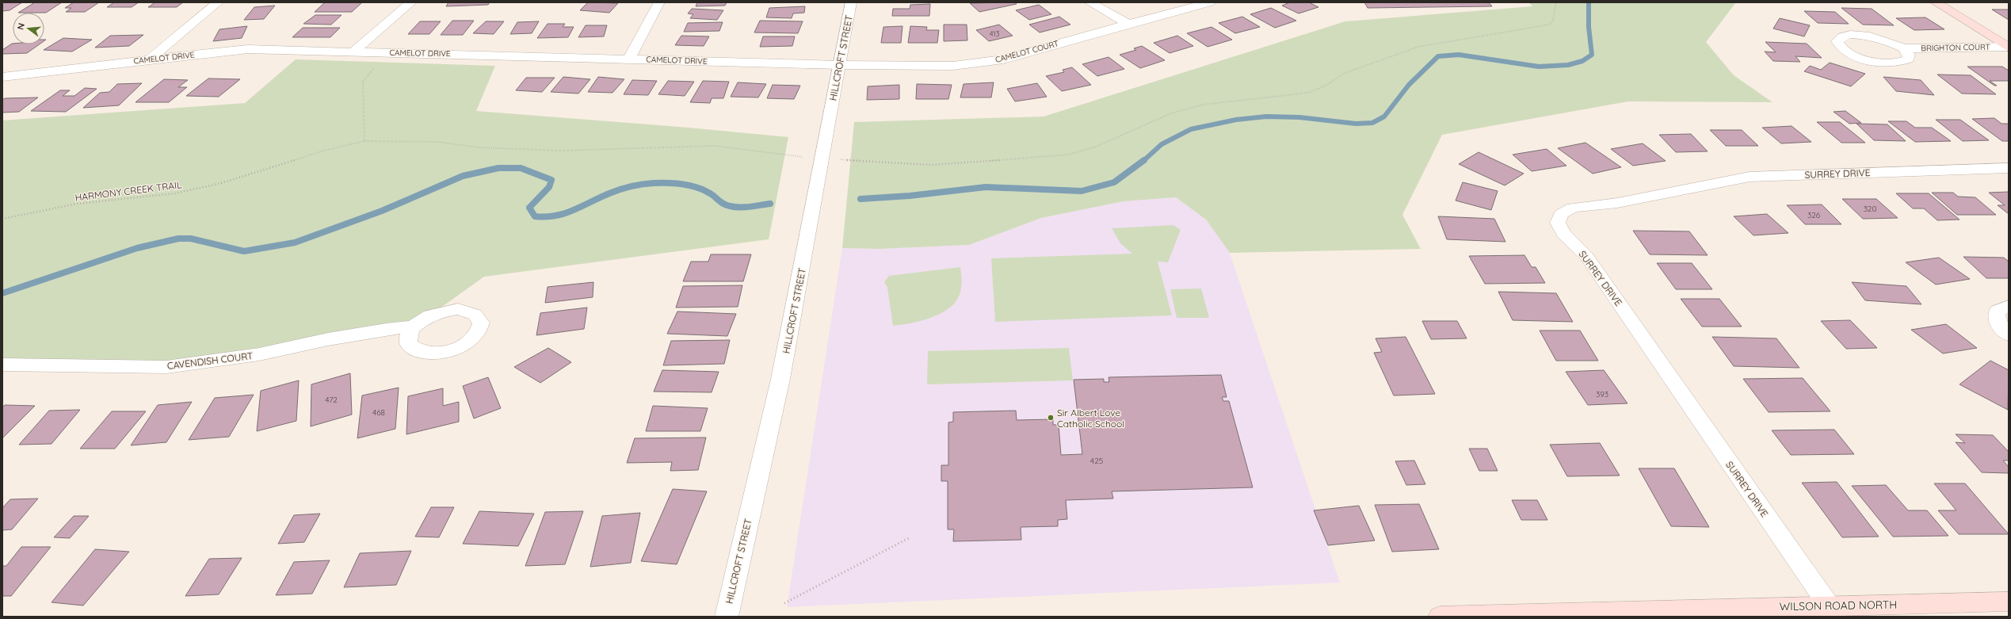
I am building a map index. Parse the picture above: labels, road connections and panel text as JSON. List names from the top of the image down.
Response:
{
  "streets": {
    "main road": ["WILSON ROAD NORTH"],
    "street": [
      "BRIGHTON COURT",
      "CAMELOT COURT",
      "CAMELOT DRIVE",
      "HILLCROFT STREET",
      "SURREY DRIVE",
      "CAVENDISH COURT"
    ],
    "path": ["HARMONY CREEK TRAIL"]
  },
  "crossings": [
    ["CAMELOT COURT", "CAMELOT DRIVE"],
    ["CAMELOT COURT", "HILLCROFT STREET"],
    ["CAMELOT DRIVE", "HILLCROFT STREET"],
    ["SURREY DRIVE", "WILSON ROAD NORTH"]
  ],
  "places": ["Sir Albert Love Catholic School"],
  "house_numbers": [
    "413",
    "320",
    "326",
    "393",
    "472",
    "468",
    "425"
  ],
  "north": "left"
}
